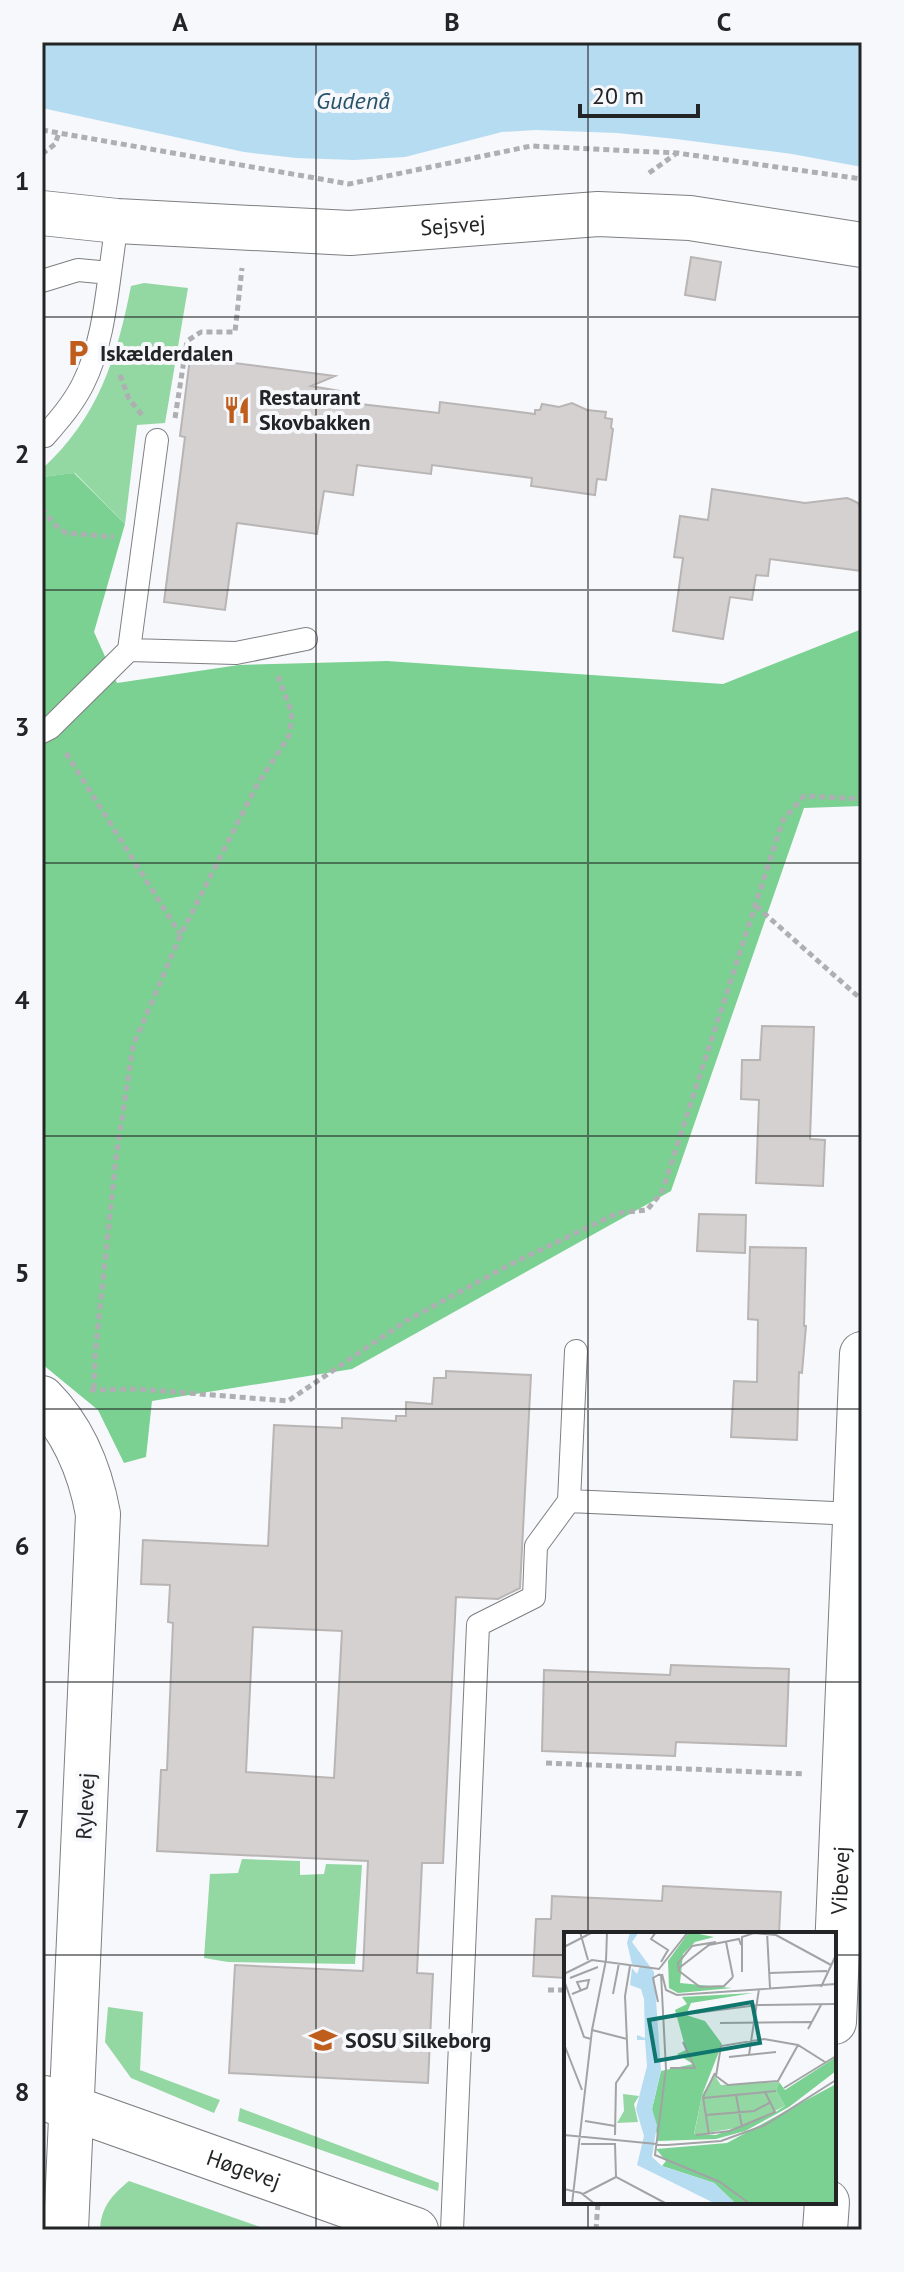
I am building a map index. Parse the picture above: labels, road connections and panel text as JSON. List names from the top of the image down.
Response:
{
  "streets": {
    "street": [
      "Sejsvej",
      "Rylevej",
      "Vibevej",
      "Høgevej"
    ]
  },
  "crossings": [
    ["Rylevej", "Høgevej"]
  ],
  "water": ["Gudenå"],
  "places": {
    "parking": ["Iskælderdalen"],
    "restaurant": ["Restaurant Skovbakken"],
    "school or university": ["SOSU Silkeborg"]
  },
  "scale_bar": "20 m",
  "grid": {
    "columns": ["A", "B", "C"],
    "rows": [
      "1",
      "2",
      "3",
      "4",
      "5",
      "6",
      "7",
      "8"
    ]
  }
}
